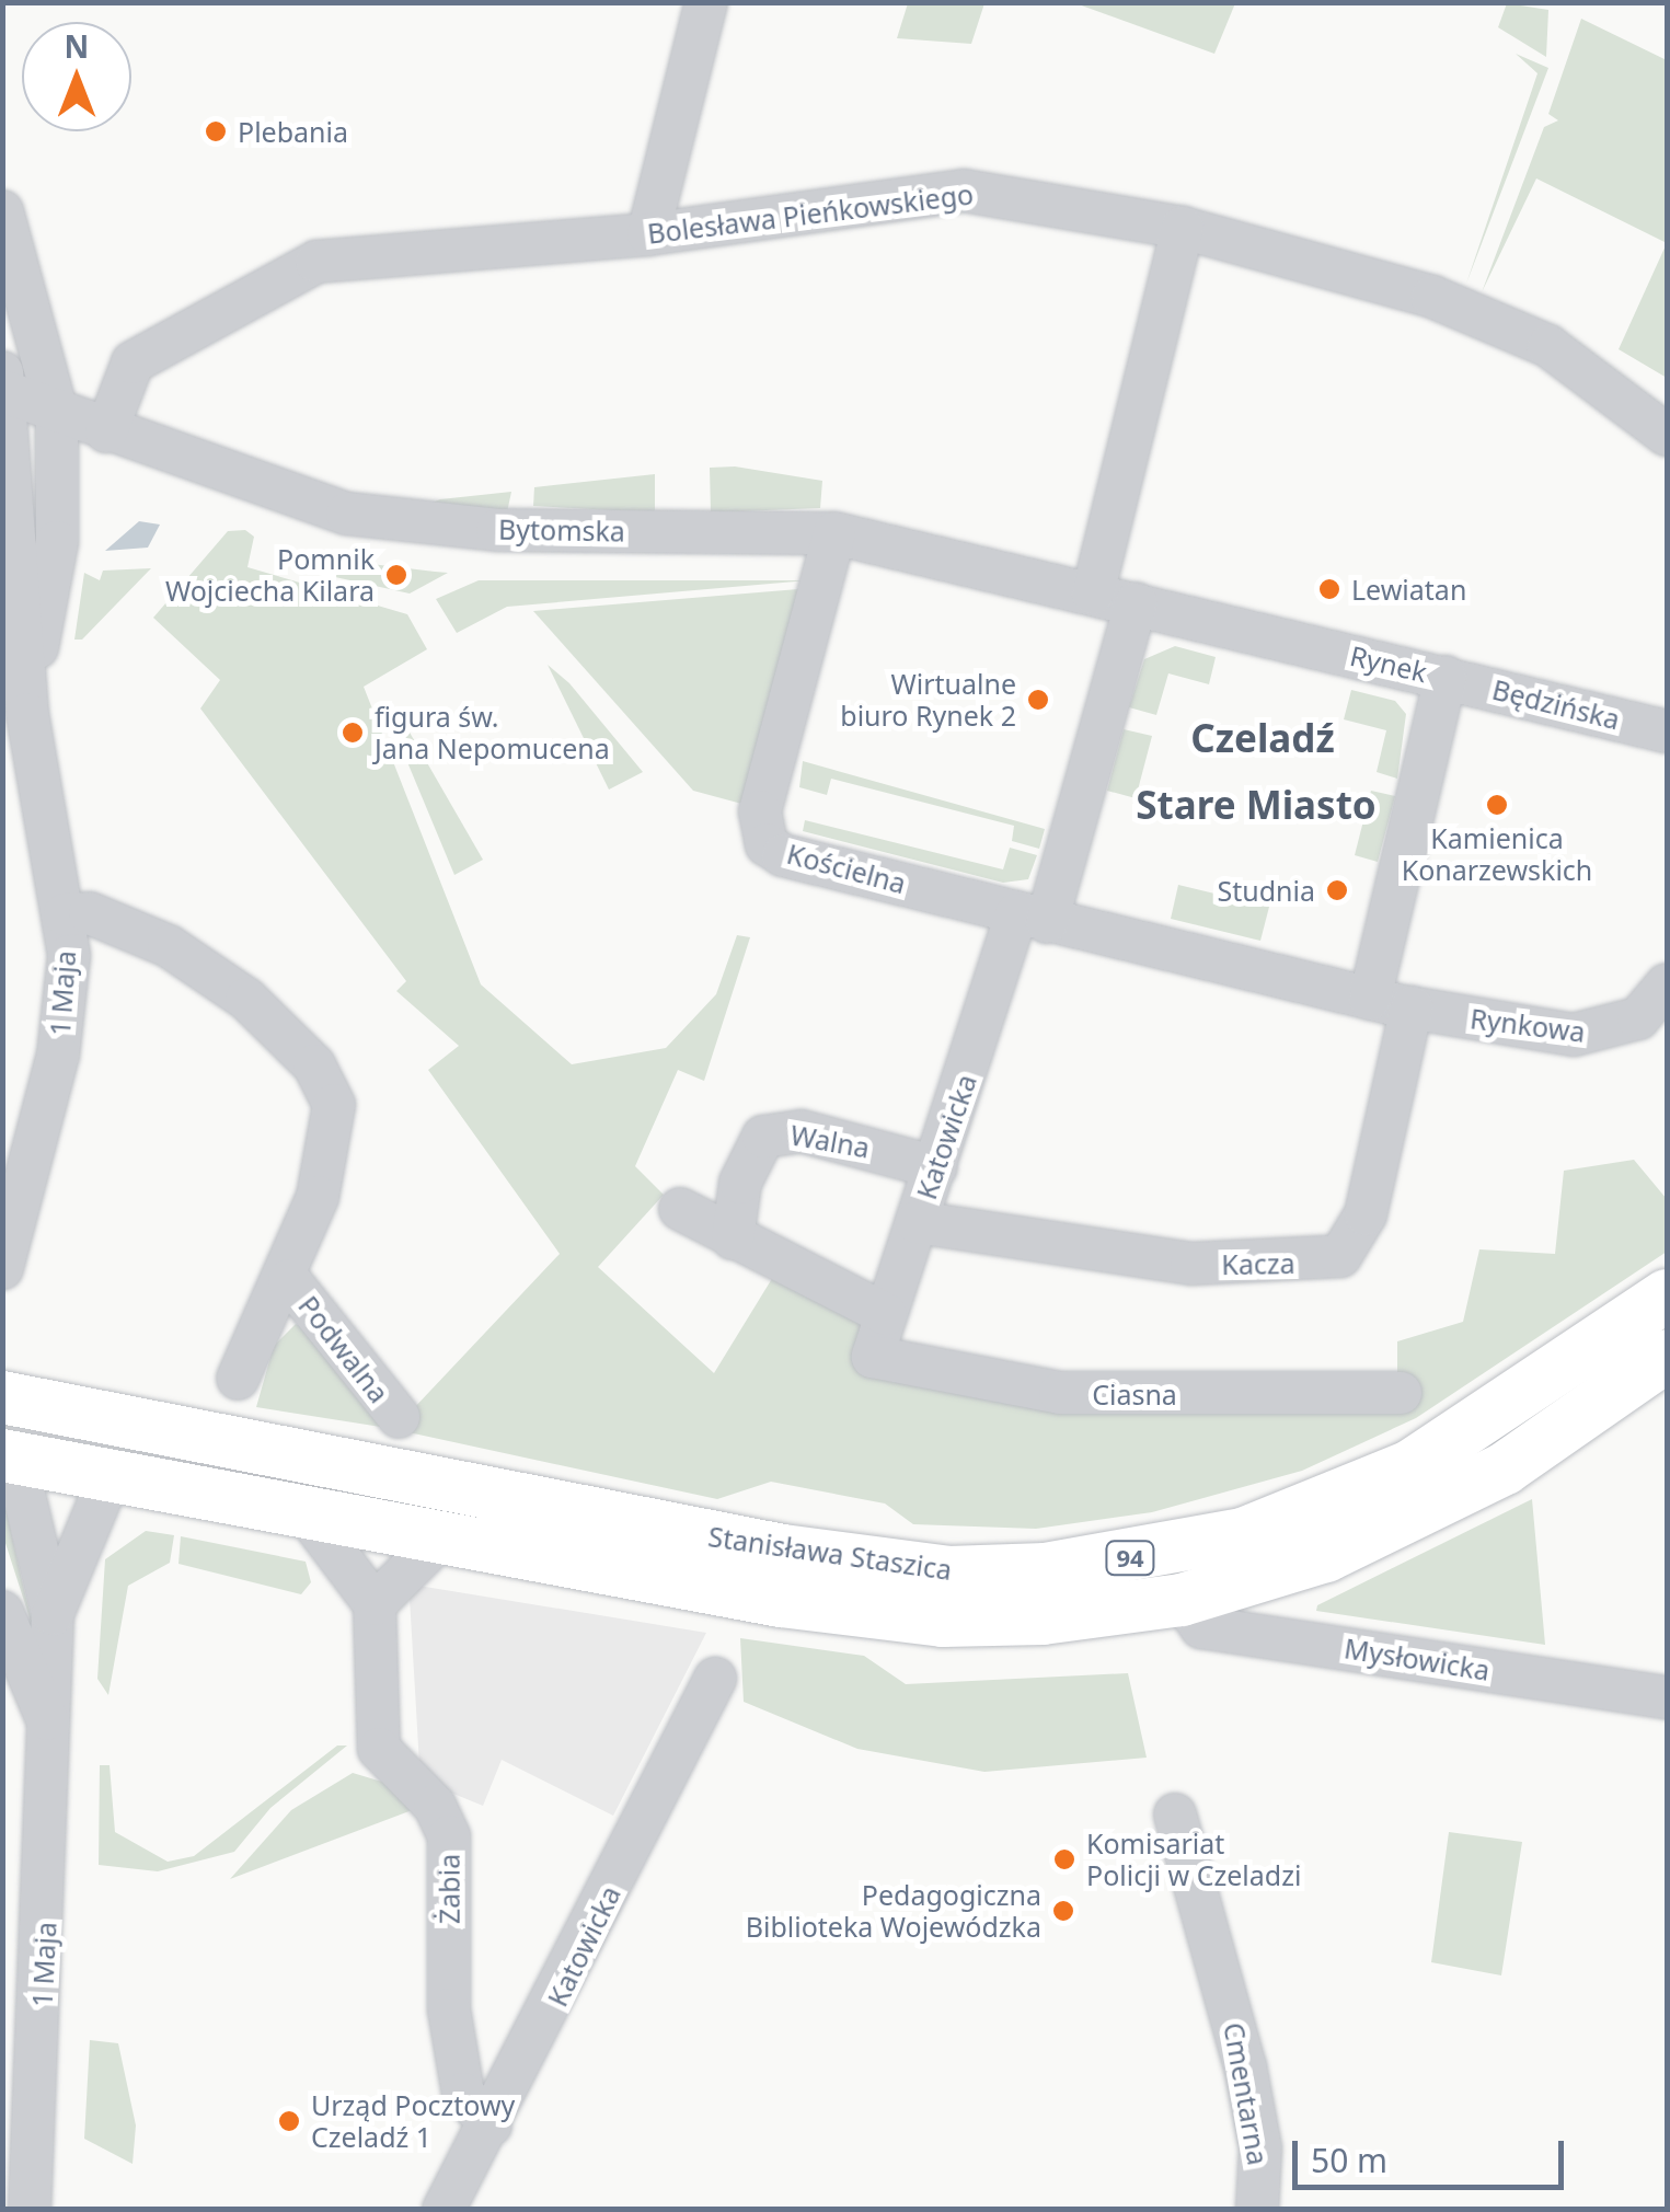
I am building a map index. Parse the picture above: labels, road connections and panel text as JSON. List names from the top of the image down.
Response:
{
  "streets": {
    "main road": ["Stanisława Staszica", "94"],
    "street": [
      "Bolesława Pieńkowskiego",
      "Bytomska",
      "Rynek",
      "Będzińska",
      "Kościelna",
      "1 Maja",
      "Rynkowa",
      "Katowicka",
      "Walna",
      "Kacza",
      "Podwalna",
      "Ciasna",
      "Mysłowicka",
      "Żabia",
      "Cmentarna"
    ]
  },
  "crossings": [
    ["Bolesława Pieńkowskiego", "Bytomska"],
    ["Bytomska", "Rynek"],
    ["Bytomska", "Kościelna"],
    ["Bytomska", "1 Maja"],
    ["Rynek", "Będzińska"],
    ["Rynek", "Rynkowa"],
    ["Kościelna", "Katowicka"],
    ["1 Maja", "Podwalna"],
    ["Rynkowa", "Kacza"],
    ["Katowicka", "Walna"],
    ["Katowicka", "Kacza"],
    ["Katowicka", "Ciasna"],
    ["Katowicka", "Żabia"],
    ["Stanisława Staszica", "Mysłowicka"]
  ],
  "districts": ["Czeladź", "Stare Miasto"],
  "places": [
    "Plebania",
    "Pomnik Wojciecha Kilara",
    "Lewiatan",
    "Wirtualne biuro Rynek 2",
    "figura św. Jana Nepomucena",
    "Kamienica Konarzewskich",
    "Studnia",
    "Komisariat Policji w Czeladzi",
    "Pedagogiczna Biblioteka Wojewódzka",
    "Urząd Pocztowy Czeladź 1"
  ],
  "scale_bar": "50 m",
  "north": "top"
}
